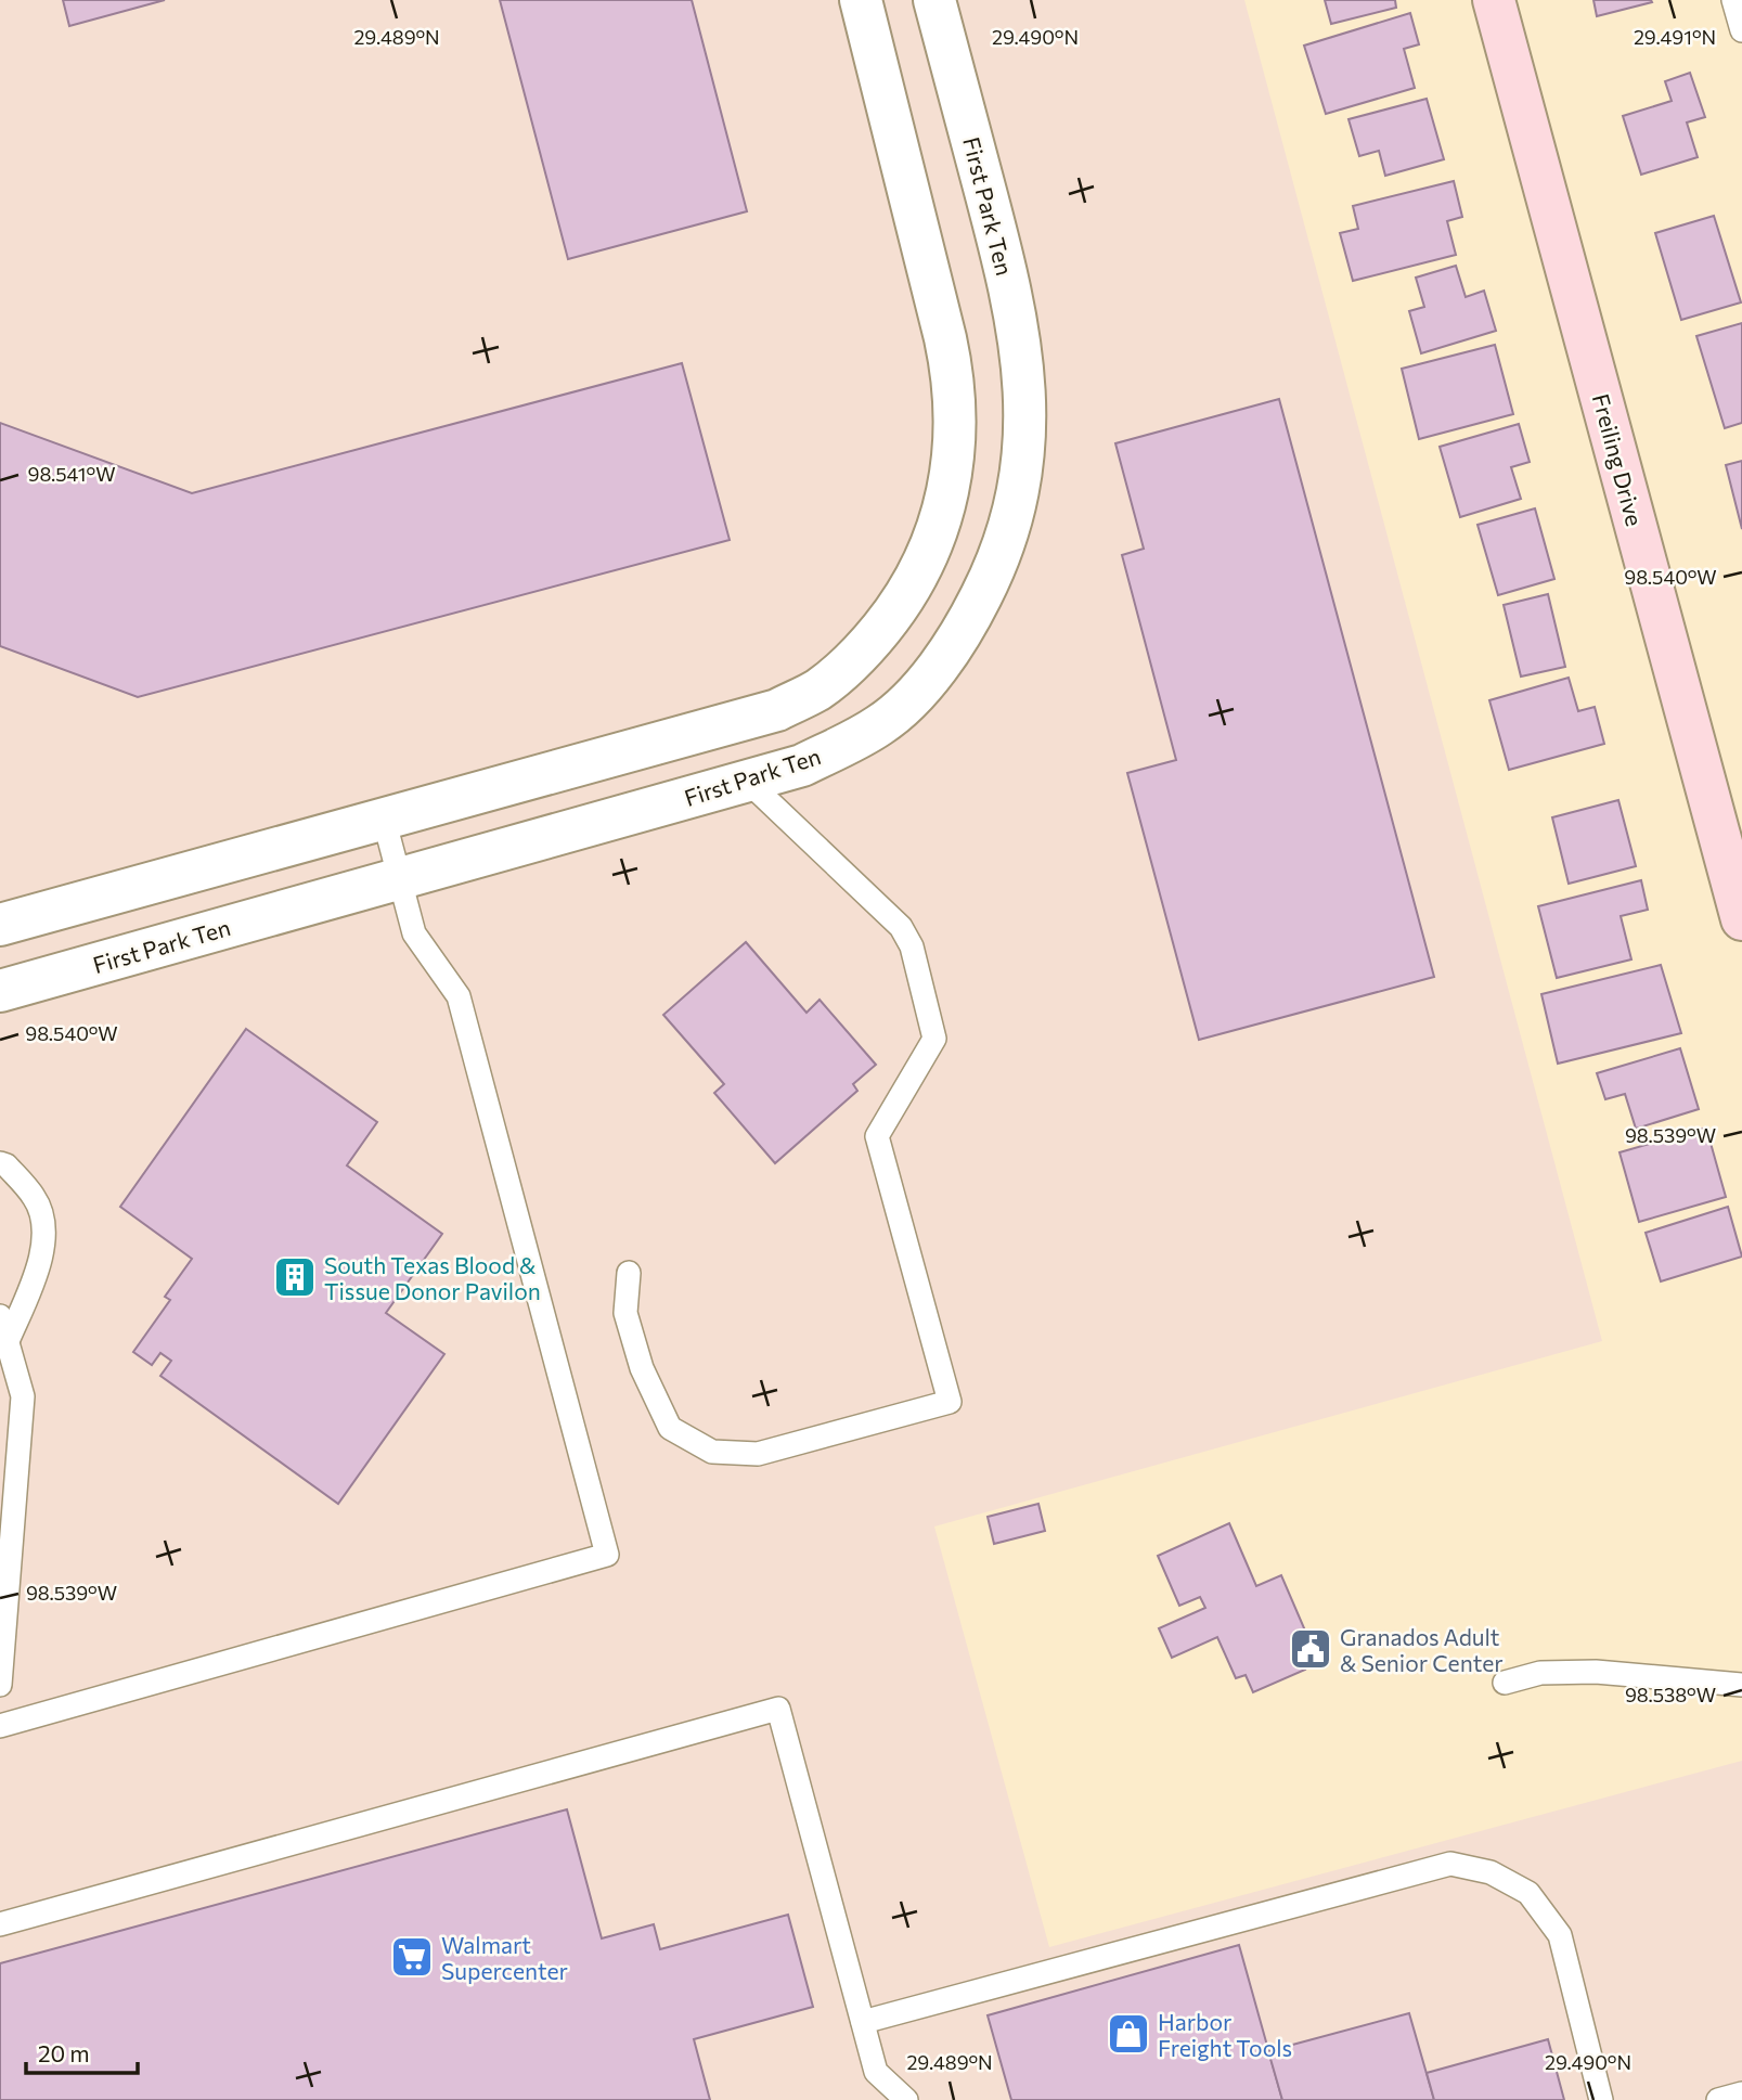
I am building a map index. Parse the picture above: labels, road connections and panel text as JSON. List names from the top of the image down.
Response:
{
  "streets": {
    "street": ["First Park Ten", "Freiling Drive"]
  },
  "places": {
    "building": ["South Texas Blood & Tissue Donor Pavilon"],
    "public building": ["Granados Adult & Senior Center"],
    "supermarket": ["Walmart Supercenter"],
    "shop": ["Harbor Freight Tools"]
  },
  "scale_bar": "20 m",
  "coordinates": [
    "29.489°N",
    "29.490°N",
    "29.491°N",
    "98.541°W",
    "98.540°W",
    "98.539°W",
    "98.538°W"
  ]
}
